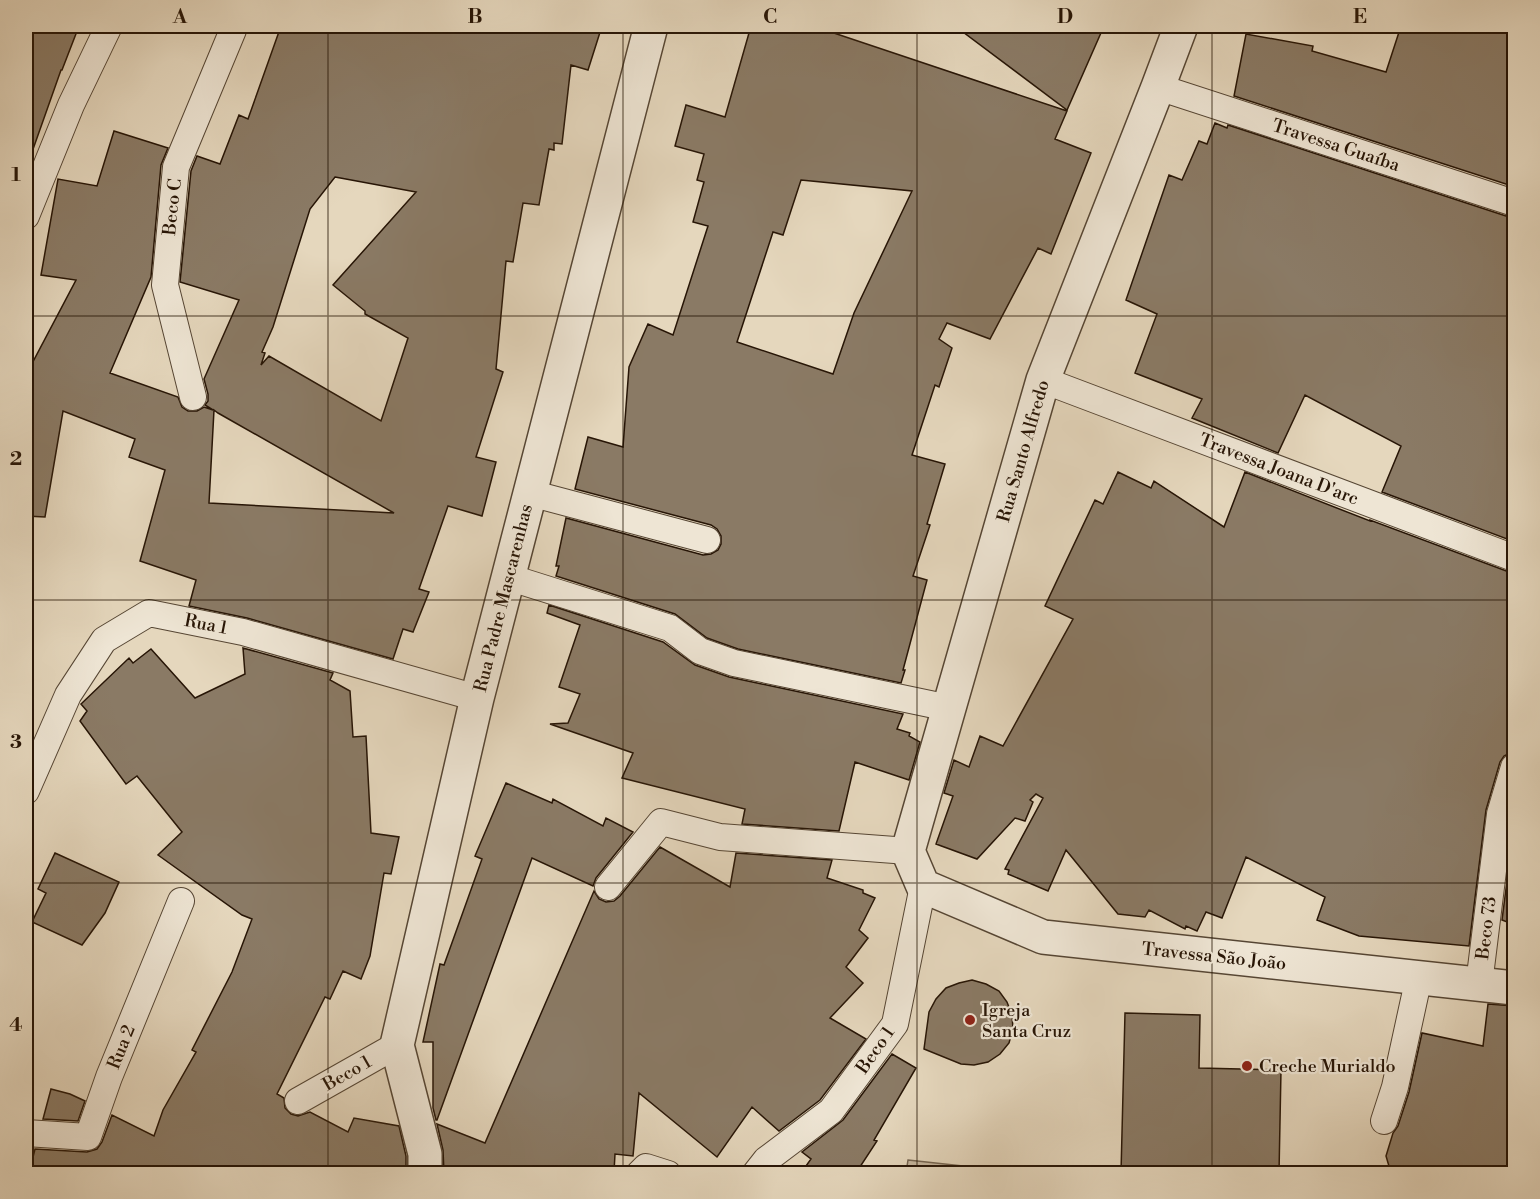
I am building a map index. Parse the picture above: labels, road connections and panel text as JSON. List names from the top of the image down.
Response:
{
  "streets": {
    "street": ["Rua Santo Alfredo", "Rua Padre Mascarenhas", "Travessa São João"],
    "lane": [
      "Travessa Guaíba",
      "Beco C",
      "Travessa Joana D'arc",
      "Rua 1",
      "Beco 73",
      "Rua 2",
      "Beco 1"
    ]
  },
  "crossings": [
    ["Travessa Guaíba", "Rua Santo Alfredo"],
    ["Rua Santo Alfredo", "Travessa Joana D'arc"],
    ["Rua Padre Mascarenhas", "Rua 1"],
    ["Rua Padre Mascarenhas", "Beco 1"],
    ["Beco 73", "Travessa São João"],
    ["Travessa São João", "Beco 1"]
  ],
  "places": ["Igreja Santa Cruz", "Creche Murialdo"],
  "grid": {
    "columns": [
      "A",
      "B",
      "C",
      "D",
      "E"
    ],
    "rows": [
      "1",
      "2",
      "3",
      "4"
    ]
  }
}
